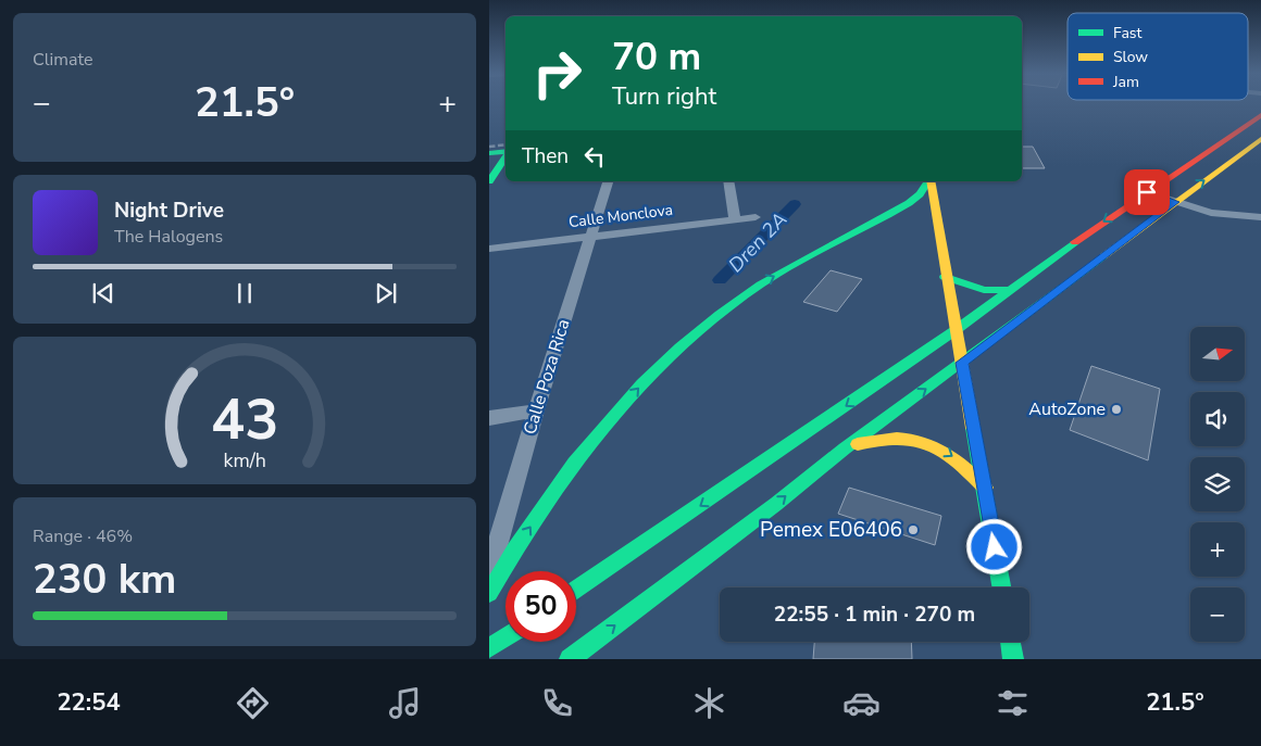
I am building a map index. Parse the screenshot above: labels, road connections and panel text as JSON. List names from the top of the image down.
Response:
{
  "streets": {
    "street": ["Calle Monclova", "Calle Poza Rica"]
  },
  "crossings": [
    ["Calle Monclova", "Calle Poza Rica"]
  ],
  "water": ["Dren 2A"],
  "places": ["AutoZone", "Pemex E06406"],
  "legend": ["Fast", "Slow", "Jam"],
  "north": "right",
  "page": {
    "tile": [
      "Climate",
      ["Range · 46%", "230 km"]
    ],
    "turn": ["70 m", "Turn right"],
    "heat": ["−", "21.5°", "+"],
    "then": "Then",
    "song": ["Night Drive", "The Halogens"],
    "map_buttons": ["+", "−"],
    "limit": "50",
    "trip": "22:55 · 1 min · 270 m",
    "tabs": ["22:54", "21.5°"],
    "gauge": ["43", "km/h"]
  }
}
